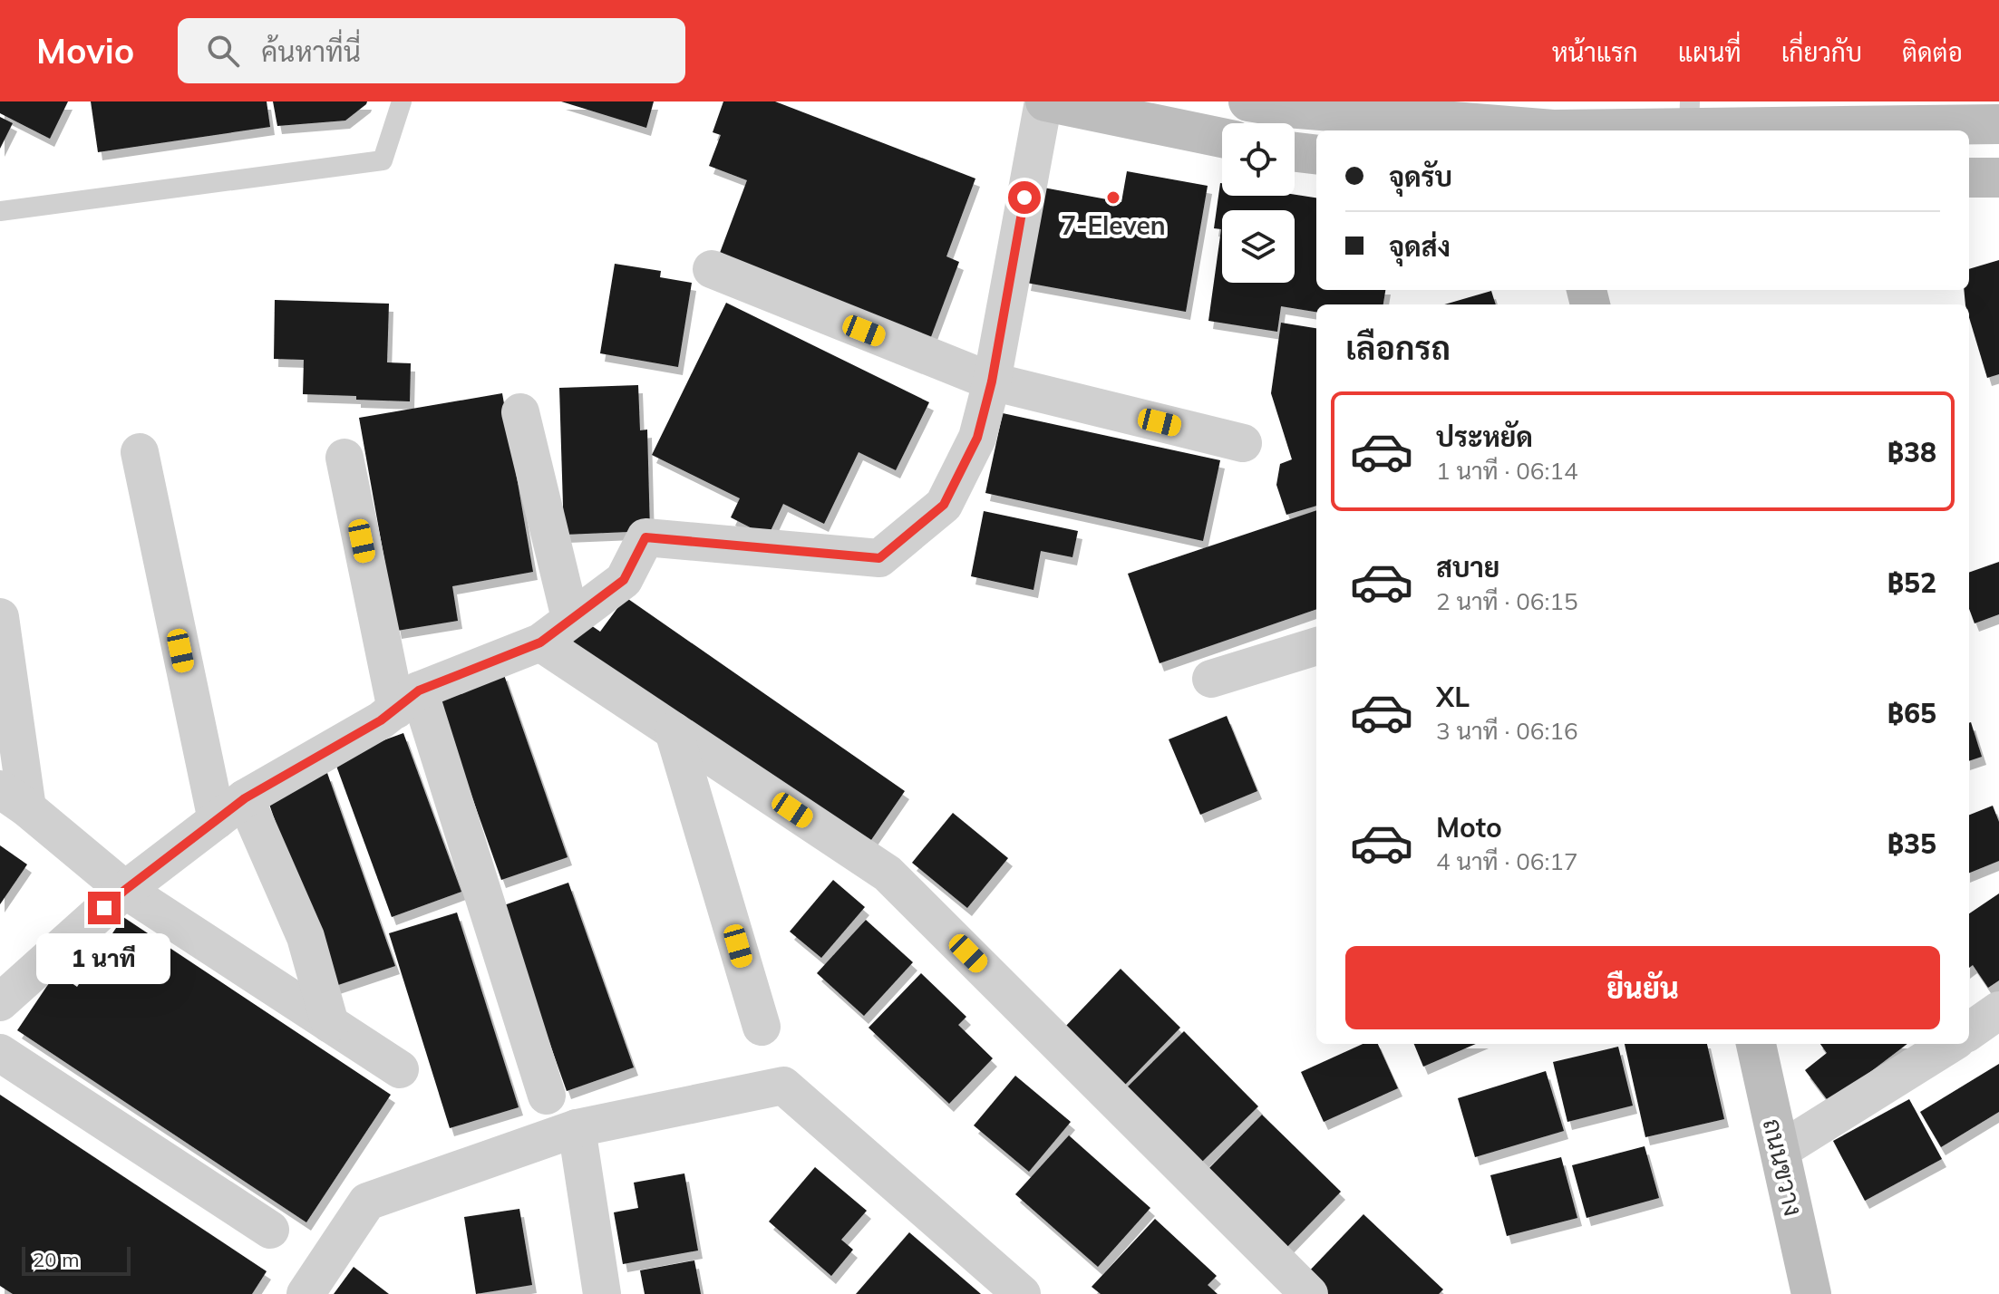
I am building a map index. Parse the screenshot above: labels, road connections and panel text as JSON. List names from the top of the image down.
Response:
{
  "streets": {
    "main road": ["ถนนขวาง"]
  },
  "places": ["7-Eleven"],
  "scale_bar": "20 m",
  "page": {
    "header": "Movio",
    "search": "ค้นหาที่นี่",
    "nav": [
      "หน้าแรก",
      "แผนที่",
      "เกี่ยวกับ",
      "ติดต่อ"
    ],
    "banner": ["จุดรับ", "จุดส่ง"],
    "heading": "เลือกรถ",
    "list": [
      {
        "name": "ประหยัด",
        "note": "1 นาที · 06:14",
        "value": "฿38"
      },
      {
        "name": "สบาย",
        "note": "2 นาที · 06:15",
        "value": "฿52"
      },
      {
        "name": "XL",
        "note": "3 นาที · 06:16",
        "value": "฿65"
      },
      {
        "name": "Moto",
        "note": "4 นาที · 06:17",
        "value": "฿35"
      }
    ],
    "buttons": "ยืนยัน",
    "bubble": "1 นาที",
    "scale": "20 m"
  }
}
